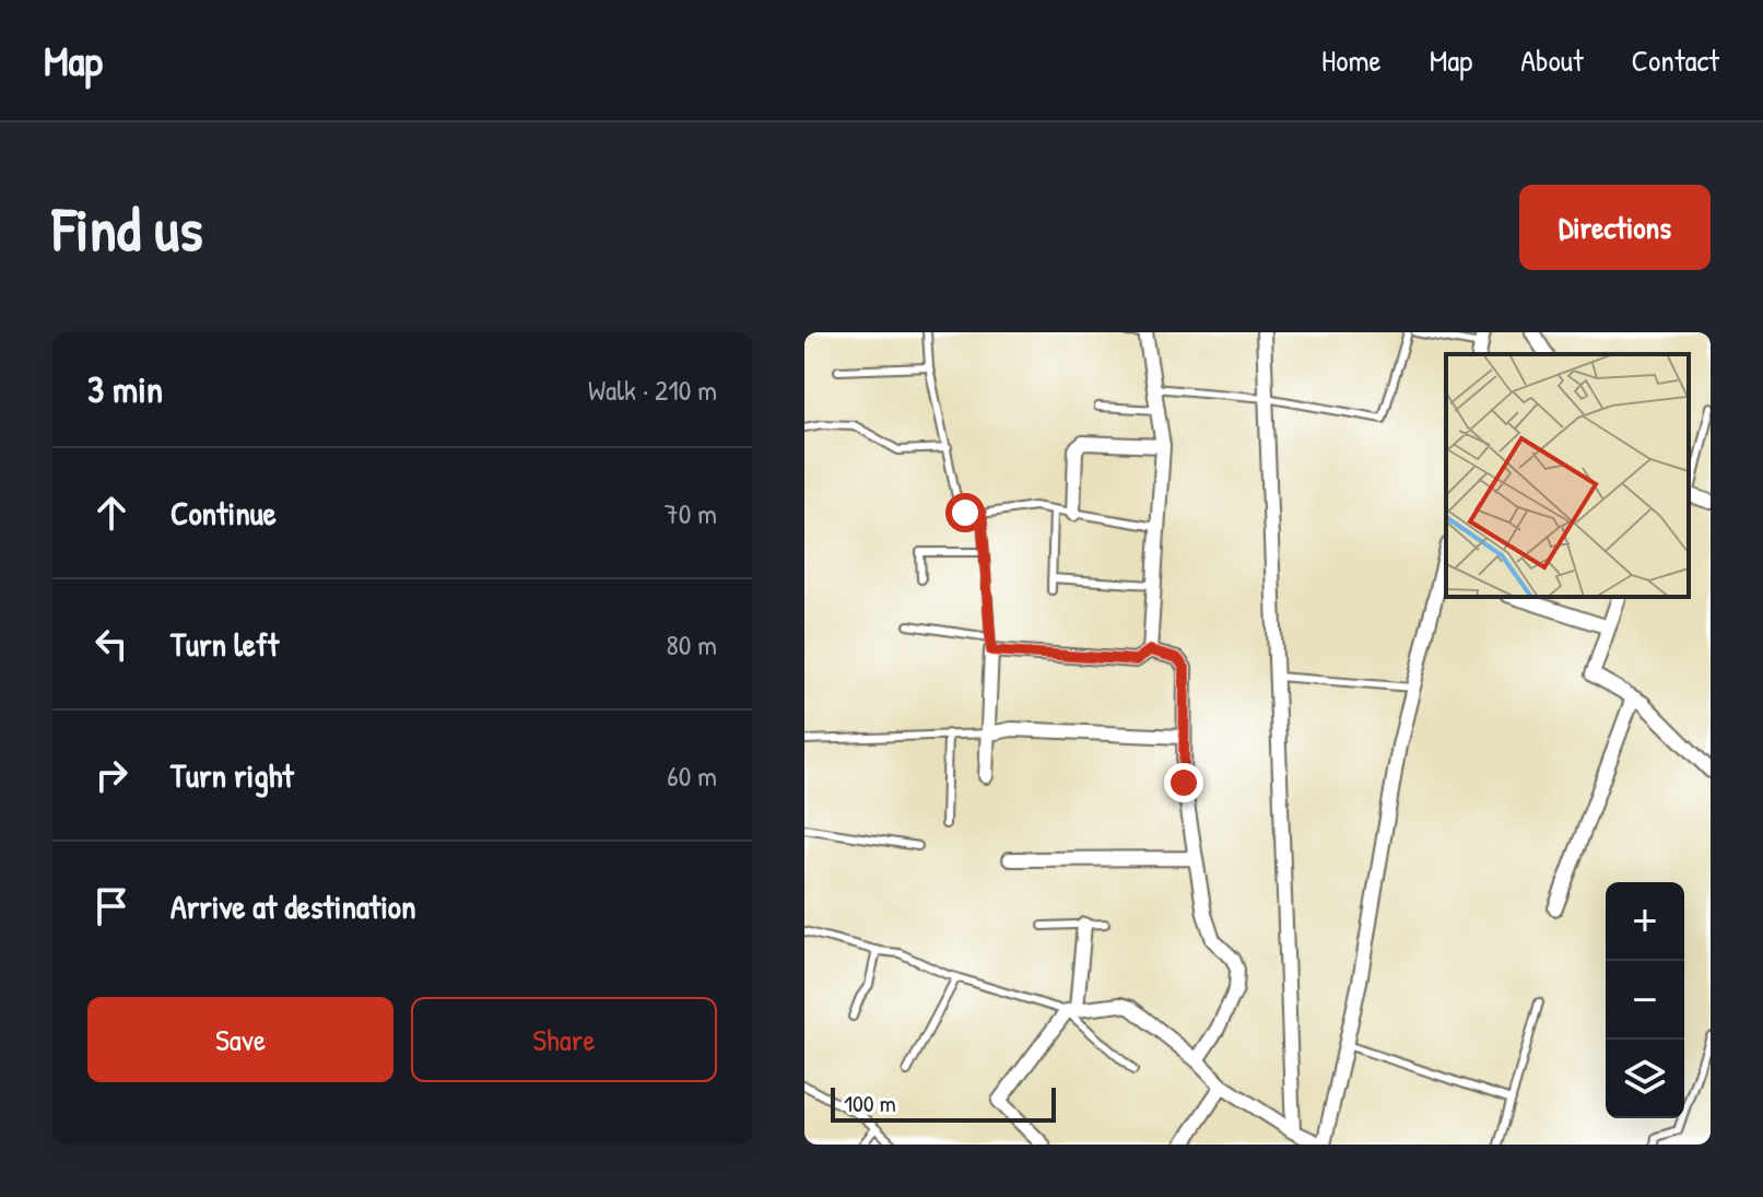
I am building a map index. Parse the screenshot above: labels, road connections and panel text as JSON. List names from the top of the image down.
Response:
{
  "scale_bar": "100 m",
  "page": {
    "header": "Map",
    "nav": [
      "Home",
      "Map",
      "About",
      "Contact"
    ],
    "buttons": [
      "Directions",
      ["Save", "Share"]
    ],
    "title": "Find us",
    "heading": ["3 min", "Walk · 210 m"],
    "list": [
      ["Continue", "70 m"],
      ["Turn left", "80 m"],
      ["Turn right", "60 m"],
      "Arrive at destination"
    ],
    "map_buttons": ["+", "−"],
    "scale": "100 m"
  }
}
